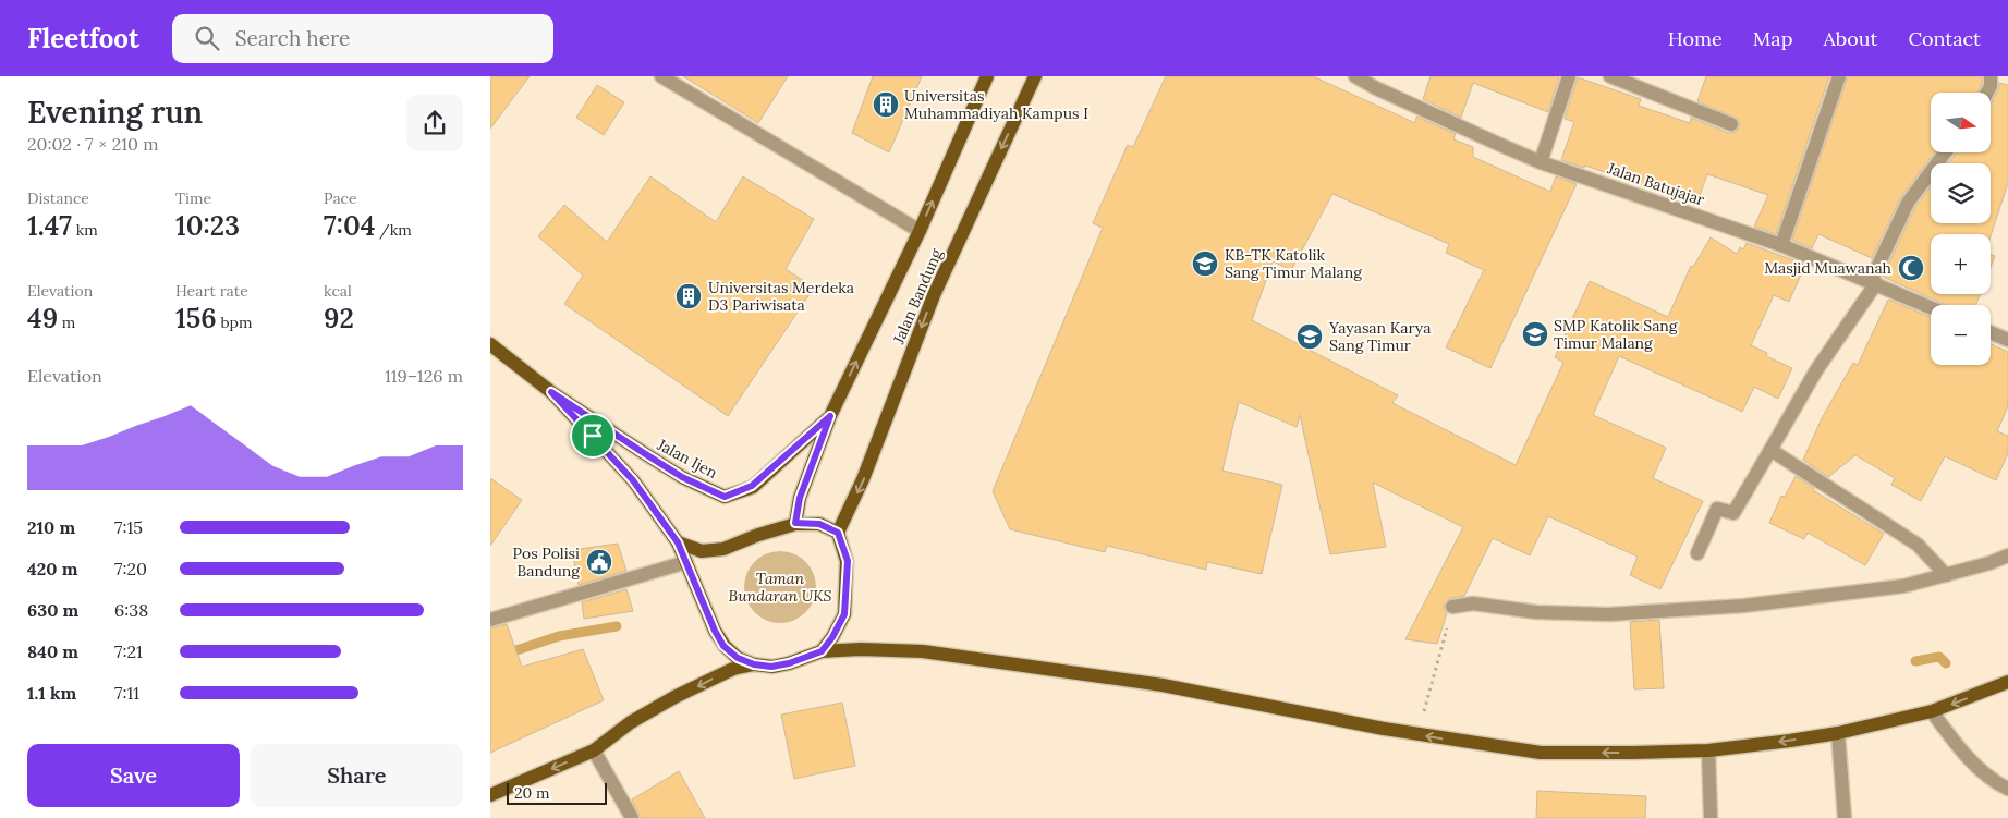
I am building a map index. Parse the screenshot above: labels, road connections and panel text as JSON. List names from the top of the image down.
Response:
{
  "streets": {
    "main road": ["Jalan Bandung", "Jalan Ijen"],
    "street": ["Jalan Batujajar"]
  },
  "crossings": [
    ["Jalan Bandung", "Jalan Ijen"]
  ],
  "parks": ["Taman Bundaran UKS"],
  "places": {
    "building": ["Universitas Muhammadiyah Kampus I", "Universitas Merdeka D3 Pariwisata"],
    "school or university": ["KB-TK Katolik Sang Timur Malang", "SMP Katolik Sang Timur Malang", "Yayasan Karya Sang Timur"],
    "mosque": ["Masjid Muawanah"],
    "public building": ["Pos Polisi Bandung"]
  },
  "scale_bar": "20 m",
  "north": "right",
  "page": {
    "header": "Fleetfoot",
    "search": "Search here",
    "nav": [
      "Home",
      "Map",
      "About",
      "Contact"
    ],
    "heading": ["Evening run", "20:02 · 7 × 210 m"],
    "map_buttons": ["+", "−"],
    "stats": [
      ["Distance", "1.47 km"],
      ["Time", "10:23"],
      ["Pace", "7:04 /km"],
      ["Elevation", "49 m"],
      ["Heart rate", "156 bpm"],
      ["kcal", "92"]
    ],
    "chart": ["Elevation", "119–126 m"],
    "list": [
      {
        "name": "210 m",
        "note": "7:15"
      },
      {
        "name": "420 m",
        "note": "7:20"
      },
      {
        "name": "630 m",
        "note": "6:38"
      },
      {
        "name": "840 m",
        "note": "7:21"
      },
      {
        "name": "1.1 km",
        "note": "7:11"
      }
    ],
    "buttons": ["Save", "Share"],
    "scale": "20 m"
  }
}
